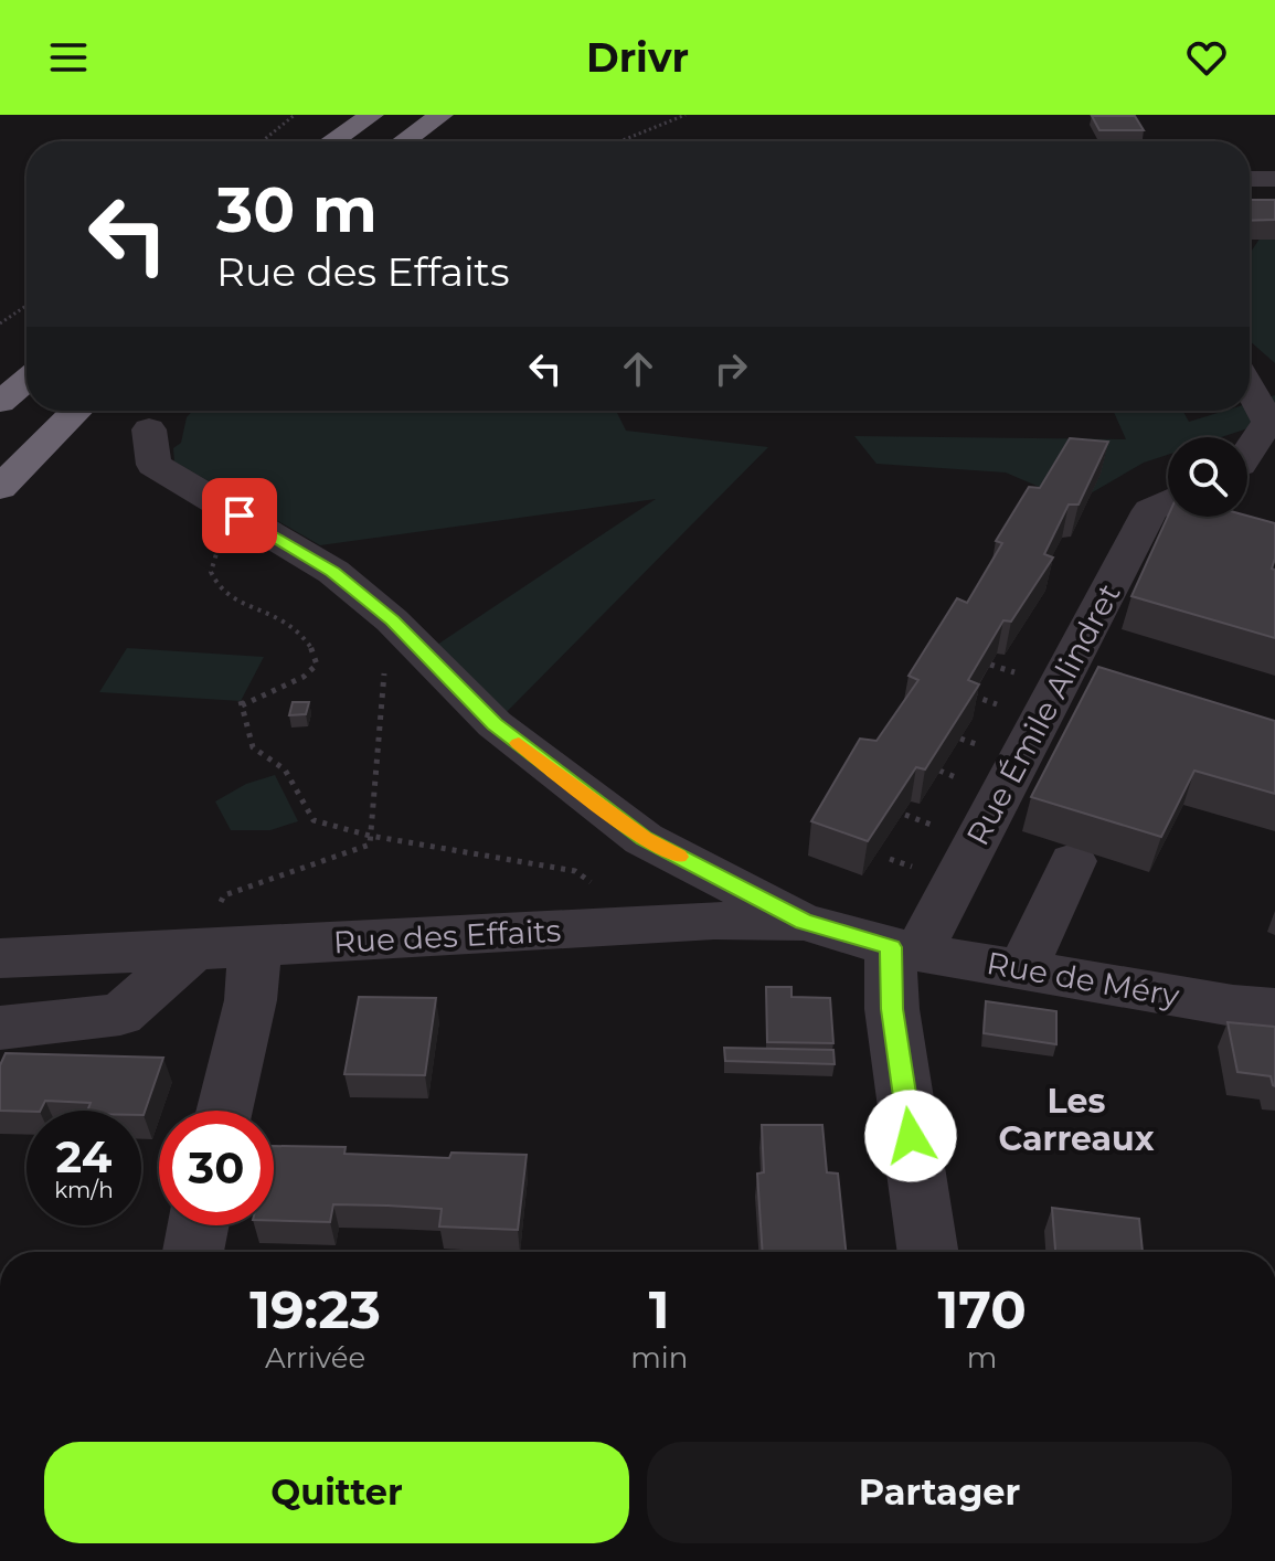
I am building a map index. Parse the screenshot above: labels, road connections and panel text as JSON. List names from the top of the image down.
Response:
{
  "streets": {
    "street": ["Rue Émile Alindret", "Rue des Effaits", "Rue de Méry"]
  },
  "crossings": [
    ["Rue Émile Alindret", "Rue des Effaits"],
    ["Rue Émile Alindret", "Rue de Méry"],
    ["Rue des Effaits", "Rue de Méry"]
  ],
  "districts": ["Les Carreaux"],
  "page": {
    "header": "Drivr",
    "turn": ["30 m", "Rue des Effaits"],
    "speed": "24 km/h",
    "limit": "30",
    "eta": [
      "19:23",
      "Arrivée",
      "1",
      "min",
      "170",
      "m"
    ],
    "buttons": ["Quitter", "Partager"]
  }
}
